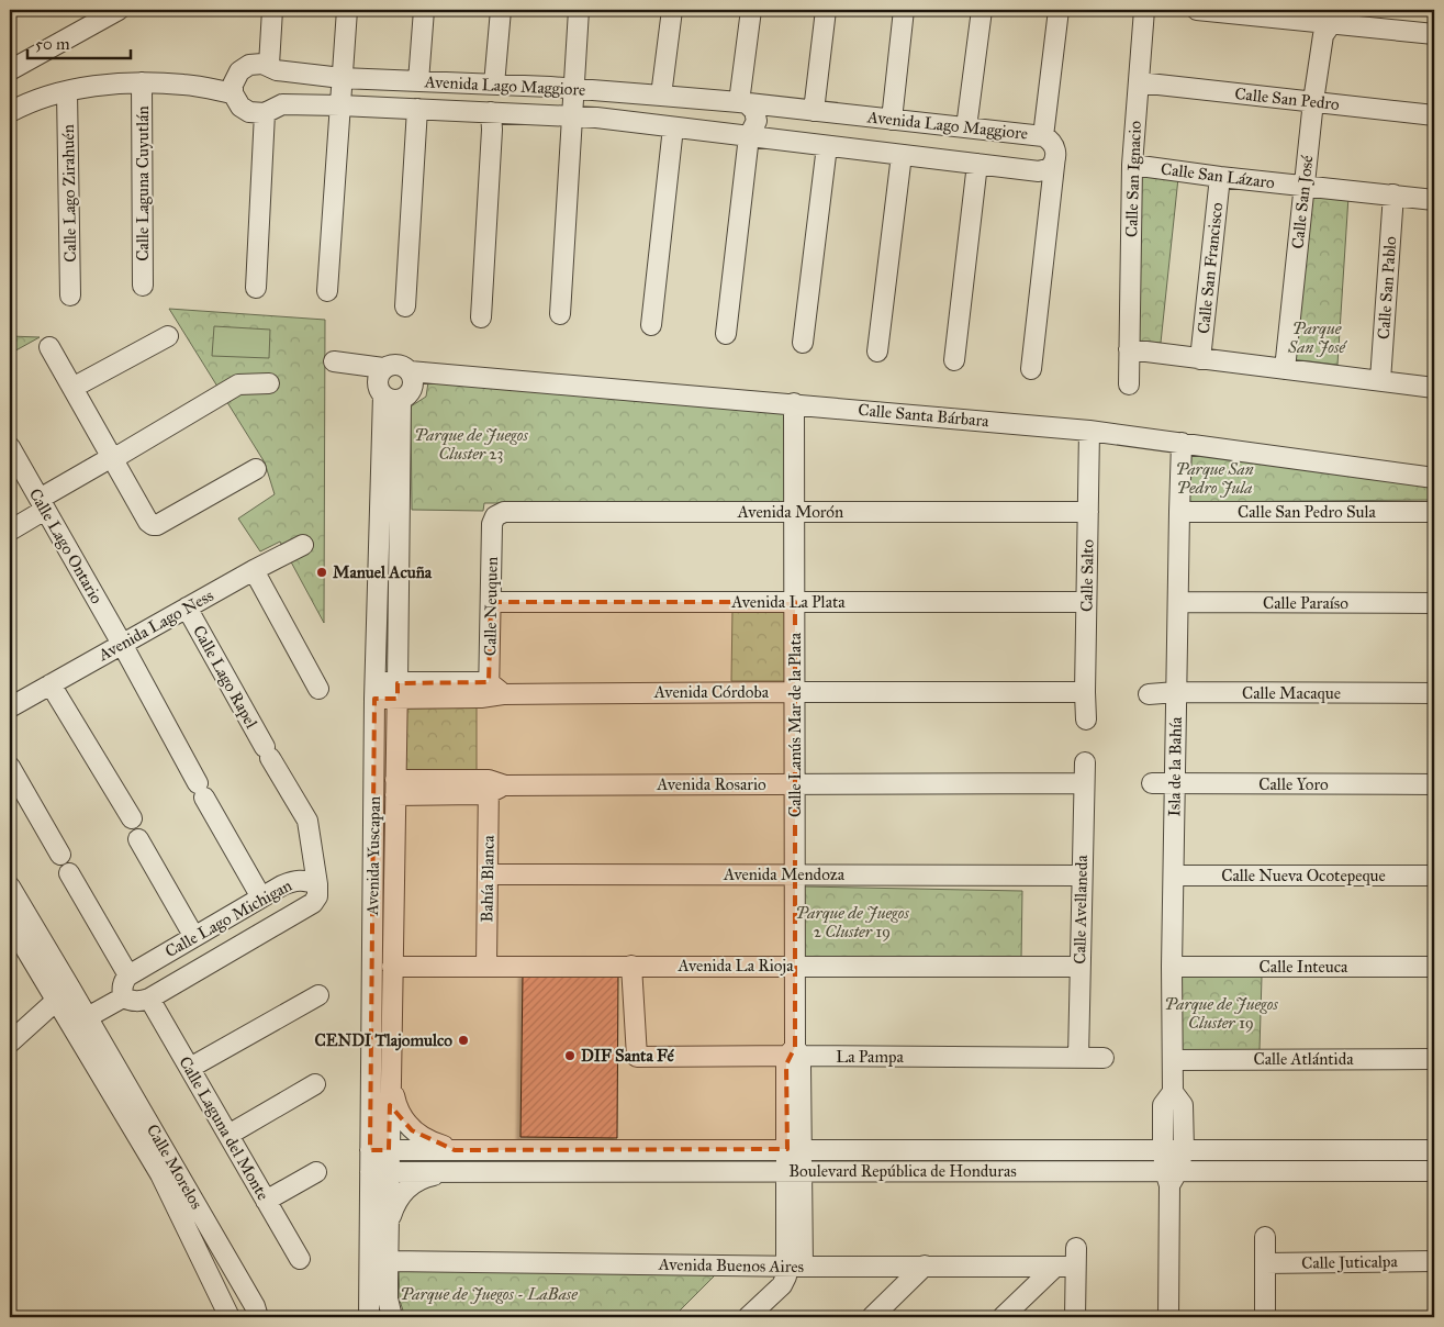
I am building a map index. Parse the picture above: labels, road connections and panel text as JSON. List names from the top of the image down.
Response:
{
  "streets": {
    "street": [
      "Avenida Lago Maggiore",
      "Calle San Pedro",
      "Calle San Lázaro",
      "Calle San Ignacio",
      "Calle Laguna Cuyutlán",
      "Calle Lago Zirahuén",
      "Calle San José",
      "Calle San Francisco",
      "Calle San Pablo",
      "Calle Santa Bárbara",
      "Avenida Morón",
      "Calle San Pedro Sula",
      "Calle Lago Ontario",
      "Calle Salto",
      "Avenida La Plata",
      "Calle Paraíso",
      "Calle Neuquen",
      "Avenida Lago Ness",
      "Calle Lago Rapel",
      "Avenida Córdoba",
      "Calle Macaque",
      "Calle Lanús Mar de la Plata",
      "Isla de la Bahía",
      "Avenida Rosario",
      "Calle Yoro",
      "Avenida Yuscapan",
      "Avenida Mendoza",
      "Calle Nueva Ocotepeque",
      "Bahía Blanca",
      "Calle Avellaneda",
      "Calle Lago Michigan",
      "Avenida La Rioja",
      "Calle Inteuca",
      "La Pampa",
      "Calle Atlántida",
      "Calle Laguna del Monte",
      "Calle Morelos",
      "Boulevard República de Honduras",
      "Calle Juticalpa",
      "Avenida Buenos Aires"
    ]
  },
  "crossings": [
    ["Calle San Pedro", "Calle San Ignacio"],
    ["Calle San Pedro", "Calle San José"],
    ["Calle San Lázaro", "Calle San Ignacio"],
    ["Calle San Lázaro", "Calle San José"],
    ["Calle San Lázaro", "Calle San Francisco"],
    ["Calle San Lázaro", "Calle San Pablo"],
    ["Calle Santa Bárbara", "Calle Salto"],
    ["Calle Santa Bárbara", "Calle Lanús Mar de la Plata"],
    ["Calle Santa Bárbara", "Isla de la Bahía"],
    ["Calle Santa Bárbara", "Avenida Yuscapan"],
    ["Avenida Morón", "Calle Salto"],
    ["Avenida Morón", "Calle Neuquen"],
    ["Avenida Morón", "Calle Lanús Mar de la Plata"],
    ["Calle San Pedro Sula", "Isla de la Bahía"],
    ["Calle Lago Ontario", "Avenida Lago Ness"],
    ["Calle Lago Ontario", "Calle Lago Michigan"],
    ["Calle Salto", "Avenida La Plata"],
    ["Calle Salto", "Avenida Córdoba"],
    ["Avenida La Plata", "Calle Neuquen"],
    ["Avenida La Plata", "Calle Lanús Mar de la Plata"],
    ["Calle Paraíso", "Isla de la Bahía"],
    ["Calle Neuquen", "Avenida Córdoba"],
    ["Avenida Lago Ness", "Calle Lago Rapel"],
    ["Calle Lago Rapel", "Calle Lago Michigan"],
    ["Avenida Córdoba", "Calle Lanús Mar de la Plata"],
    ["Avenida Córdoba", "Avenida Yuscapan"],
    ["Calle Macaque", "Isla de la Bahía"],
    ["Calle Lanús Mar de la Plata", "Avenida Rosario"],
    ["Calle Lanús Mar de la Plata", "Avenida Mendoza"],
    ["Calle Lanús Mar de la Plata", "Avenida La Rioja"],
    ["Calle Lanús Mar de la Plata", "La Pampa"],
    ["Calle Lanús Mar de la Plata", "Boulevard República de Honduras"],
    ["Calle Lanús Mar de la Plata", "Avenida Buenos Aires"],
    ["Isla de la Bahía", "Calle Yoro"],
    ["Isla de la Bahía", "Calle Nueva Ocotepeque"],
    ["Isla de la Bahía", "Calle Inteuca"],
    ["Isla de la Bahía", "Calle Atlántida"],
    ["Isla de la Bahía", "Boulevard República de Honduras"],
    ["Avenida Rosario", "Avenida Yuscapan"],
    ["Avenida Rosario", "Bahía Blanca"],
    ["Avenida Rosario", "Calle Avellaneda"],
    ["Avenida Yuscapan", "Avenida La Rioja"],
    ["Avenida Yuscapan", "Boulevard República de Honduras"],
    ["Avenida Yuscapan", "Avenida Buenos Aires"],
    ["Avenida Mendoza", "Bahía Blanca"],
    ["Avenida Mendoza", "Calle Avellaneda"],
    ["Bahía Blanca", "Avenida La Rioja"],
    ["Calle Avellaneda", "Avenida La Rioja"],
    ["Calle Avellaneda", "La Pampa"],
    ["Calle Lago Michigan", "Calle Laguna del Monte"],
    ["Avenida La Rioja", "La Pampa"]
  ],
  "parks": [
    "Parque San José",
    "Parque de Juegos Cluster 23",
    "Parque San Pedro Jula",
    "Parque de Juegos 2 Cluster 19",
    "Parque de Juegos Cluster 19",
    "Parque de Juegos - LaBase"
  ],
  "places": ["Manuel Acuña", "CENDI Tlajomulco", "DIF Santa Fé"],
  "scale_bar": "50 m"
}
